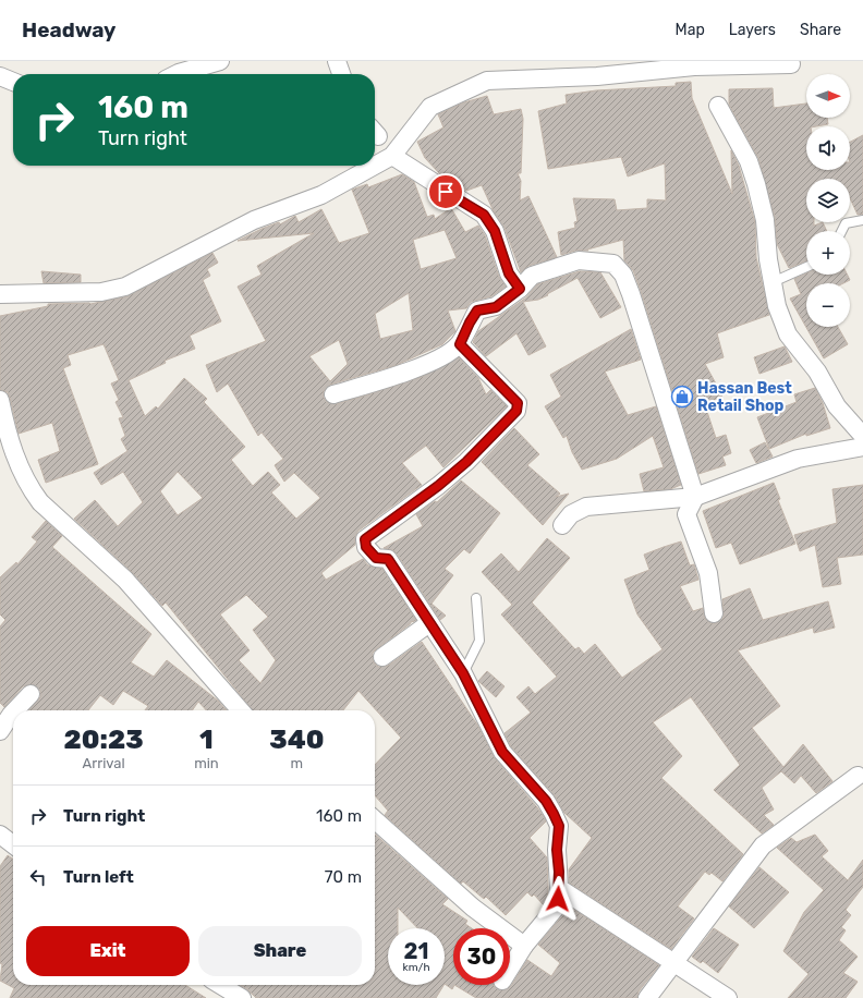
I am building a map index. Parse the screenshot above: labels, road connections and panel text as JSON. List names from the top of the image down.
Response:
{
  "places": {
    "shop": ["Hassan Best Retail Shop"]
  },
  "north": "right",
  "page": {
    "header": "Headway",
    "nav": ["Map", "Layers", "Share"],
    "map_buttons": ["+", "−"],
    "turn": ["160 m", "Turn right"],
    "eta": [
      "20:23",
      "Arrival",
      "1",
      "min",
      "340",
      "m"
    ],
    "list": [
      {
        "name": "Turn right",
        "value": "160 m"
      },
      {
        "name": "Turn left",
        "value": "70 m"
      }
    ],
    "buttons": ["Exit", "Share"],
    "speed": "21 km/h",
    "limit": "30"
  }
}
